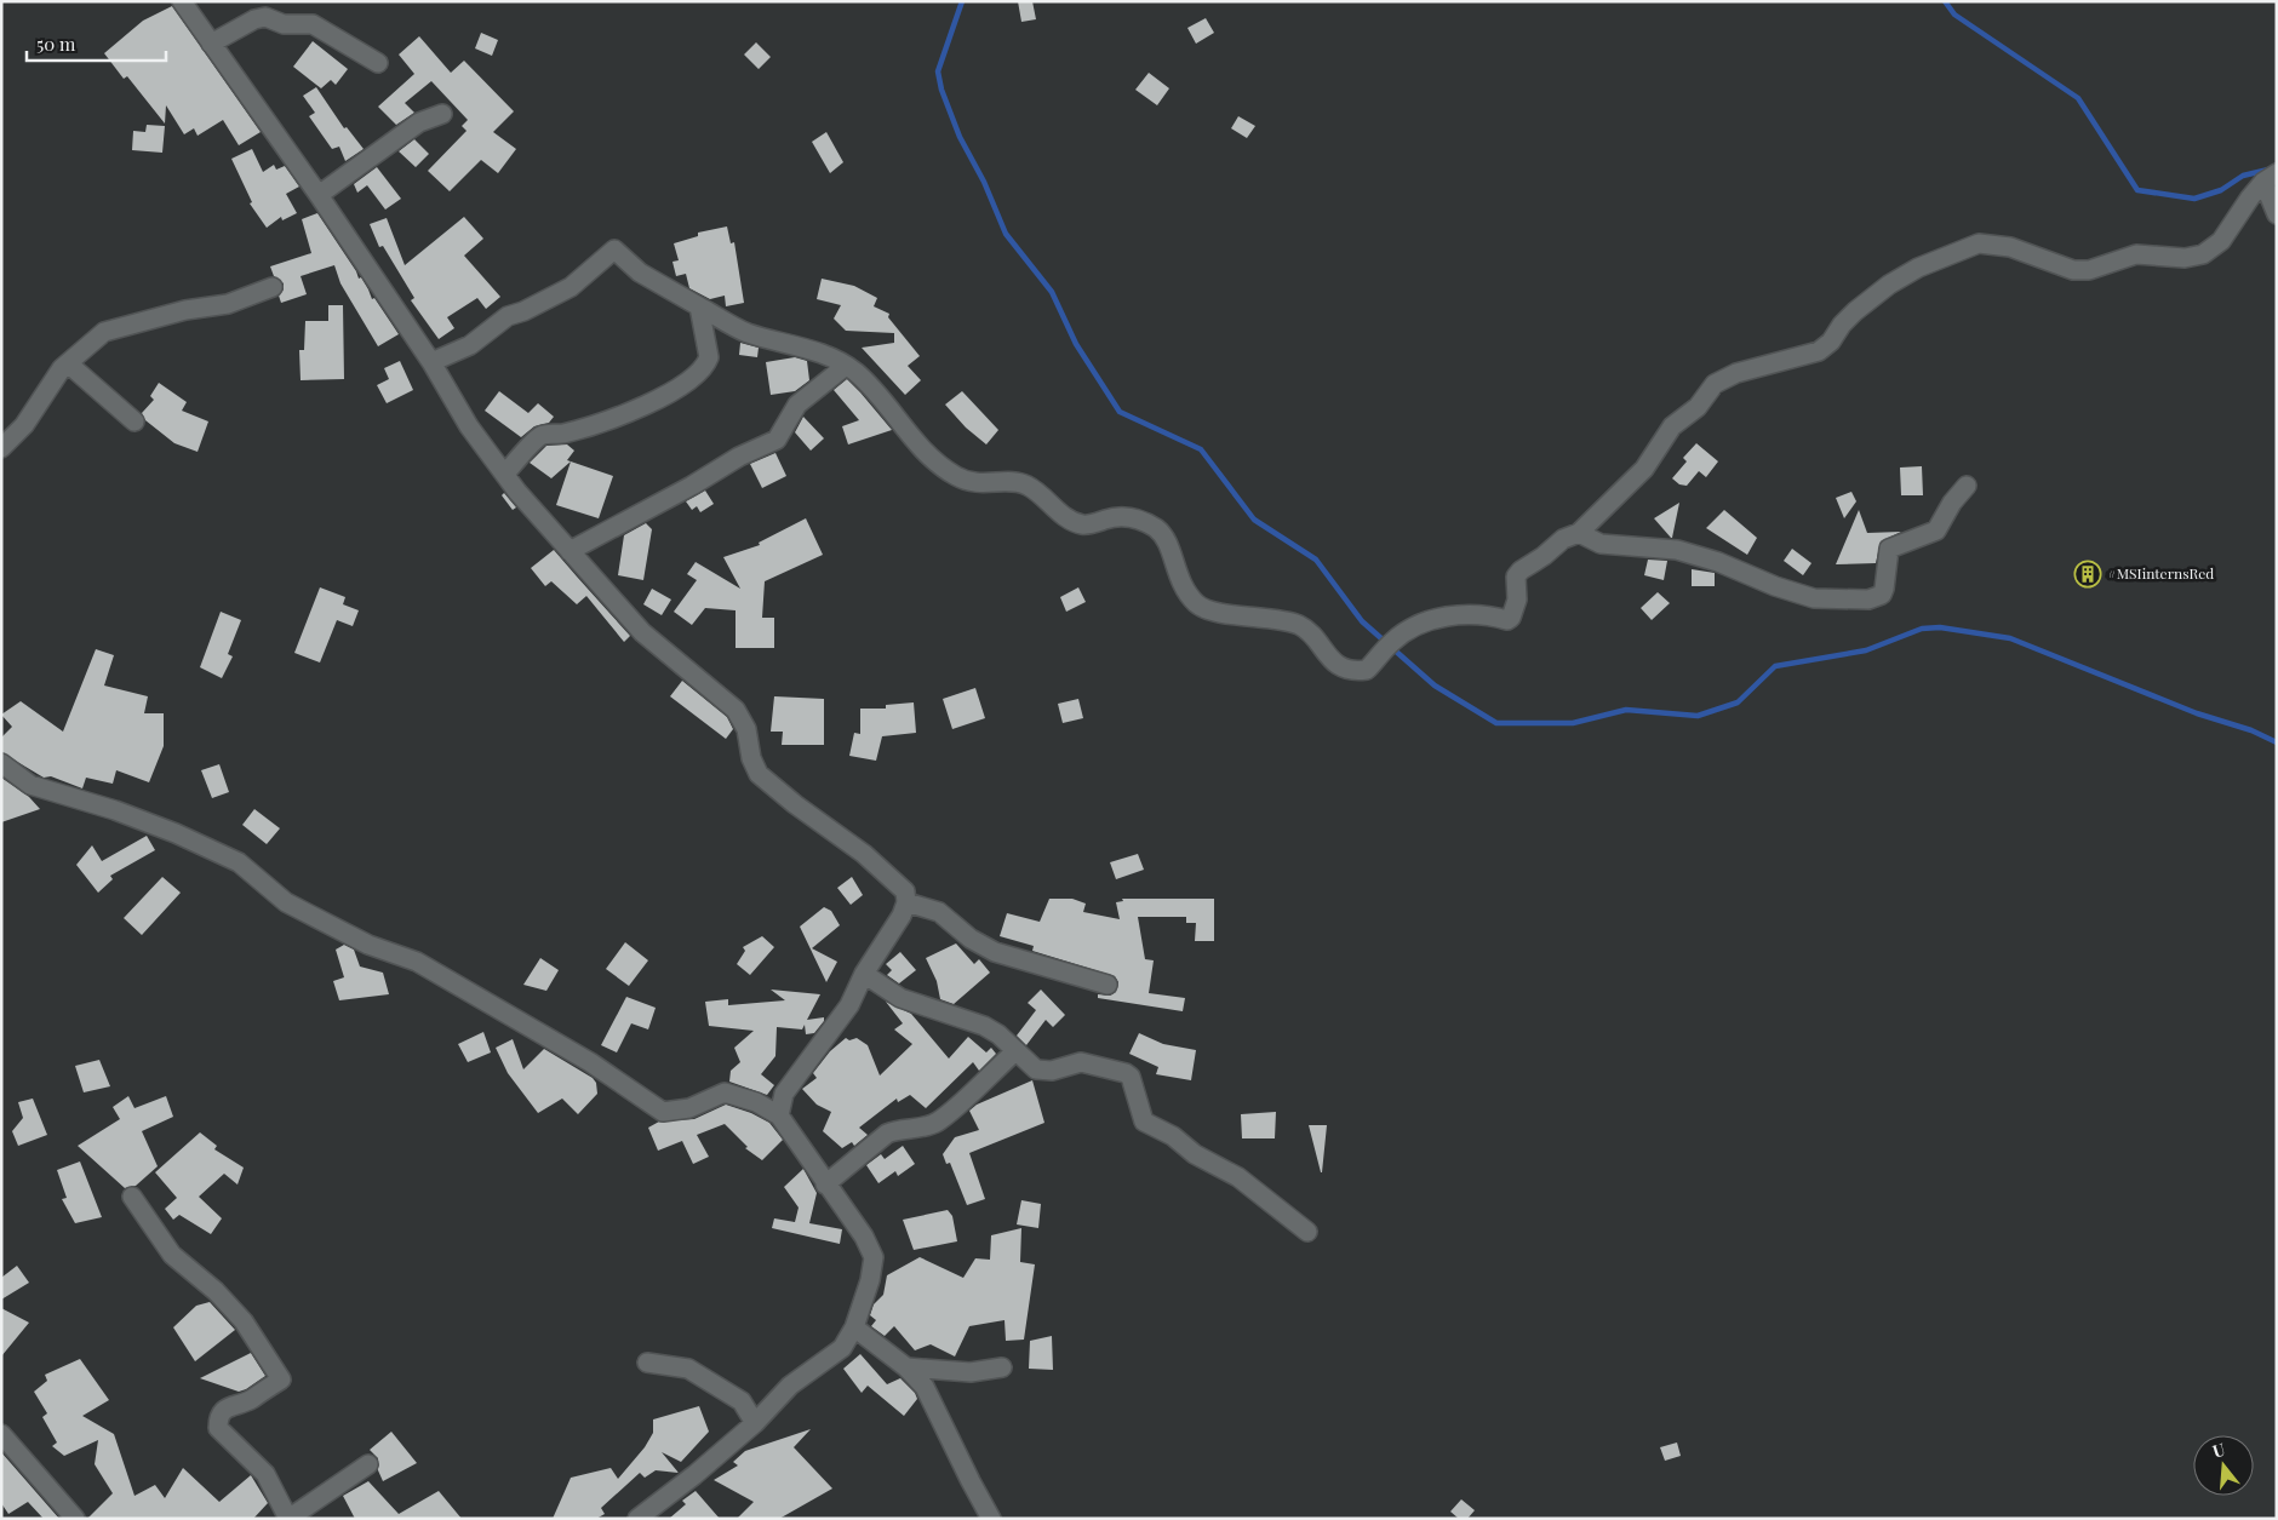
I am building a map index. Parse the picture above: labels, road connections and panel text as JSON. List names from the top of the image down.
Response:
{
  "places": {
    "building": ["#MSIinternsRed"]
  },
  "scale_bar": "50 m",
  "north": "top"
}
